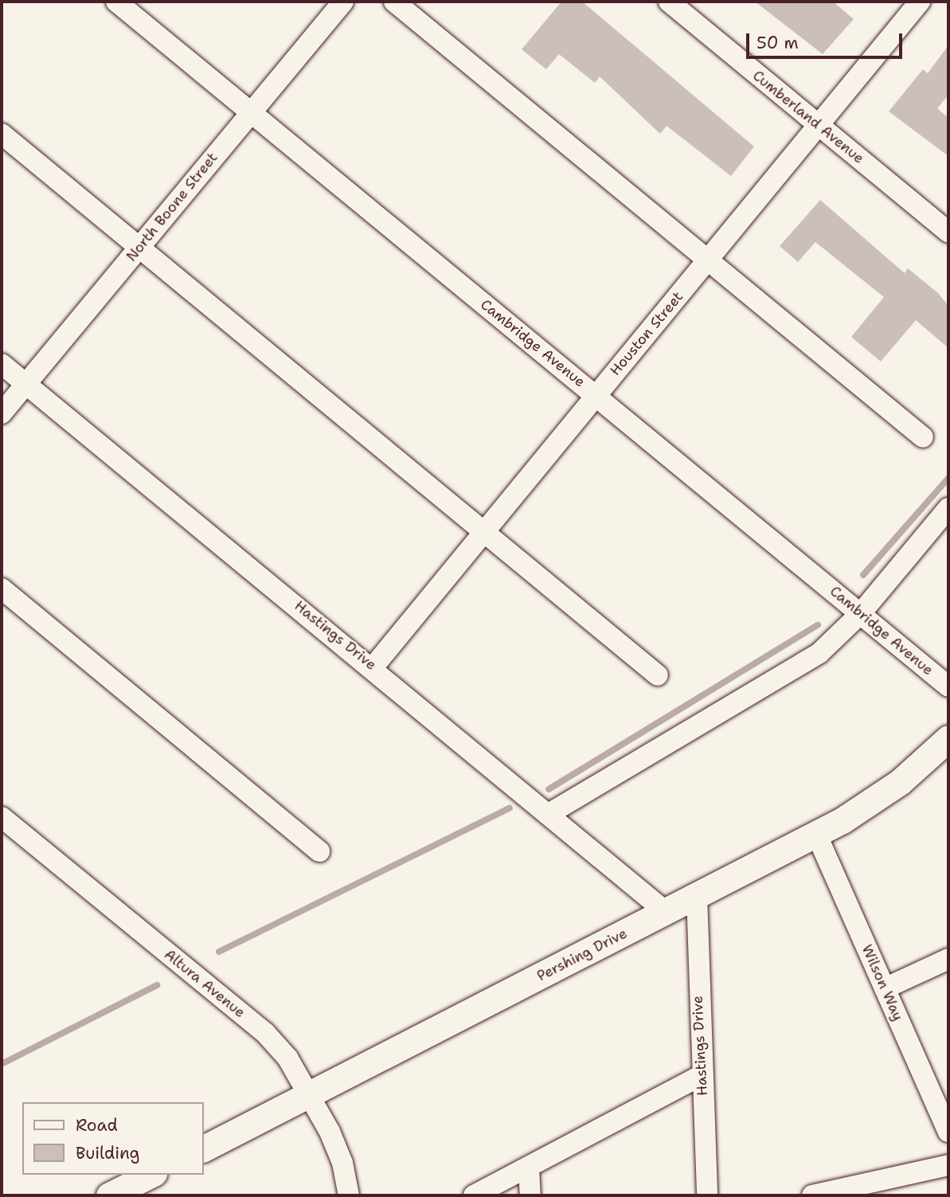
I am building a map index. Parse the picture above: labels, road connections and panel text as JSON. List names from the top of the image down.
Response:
{
  "streets": {
    "main road": ["Pershing Drive"],
    "street": [
      "Cumberland Avenue",
      "North Boone Street",
      "Houston Street",
      "Cambridge Avenue",
      "Hastings Drive",
      "Wilson Way",
      "Altura Avenue"
    ]
  },
  "crossings": [
    ["Cumberland Avenue", "Houston Street"],
    ["North Boone Street", "Cambridge Avenue"],
    ["North Boone Street", "Hastings Drive"],
    ["Houston Street", "Cambridge Avenue"],
    ["Houston Street", "Hastings Drive"],
    ["Hastings Drive", "Pershing Drive"],
    ["Pershing Drive", "Wilson Way"],
    ["Pershing Drive", "Altura Avenue"]
  ],
  "legend": ["Road", "Building"],
  "scale_bar": "50 m"
}
